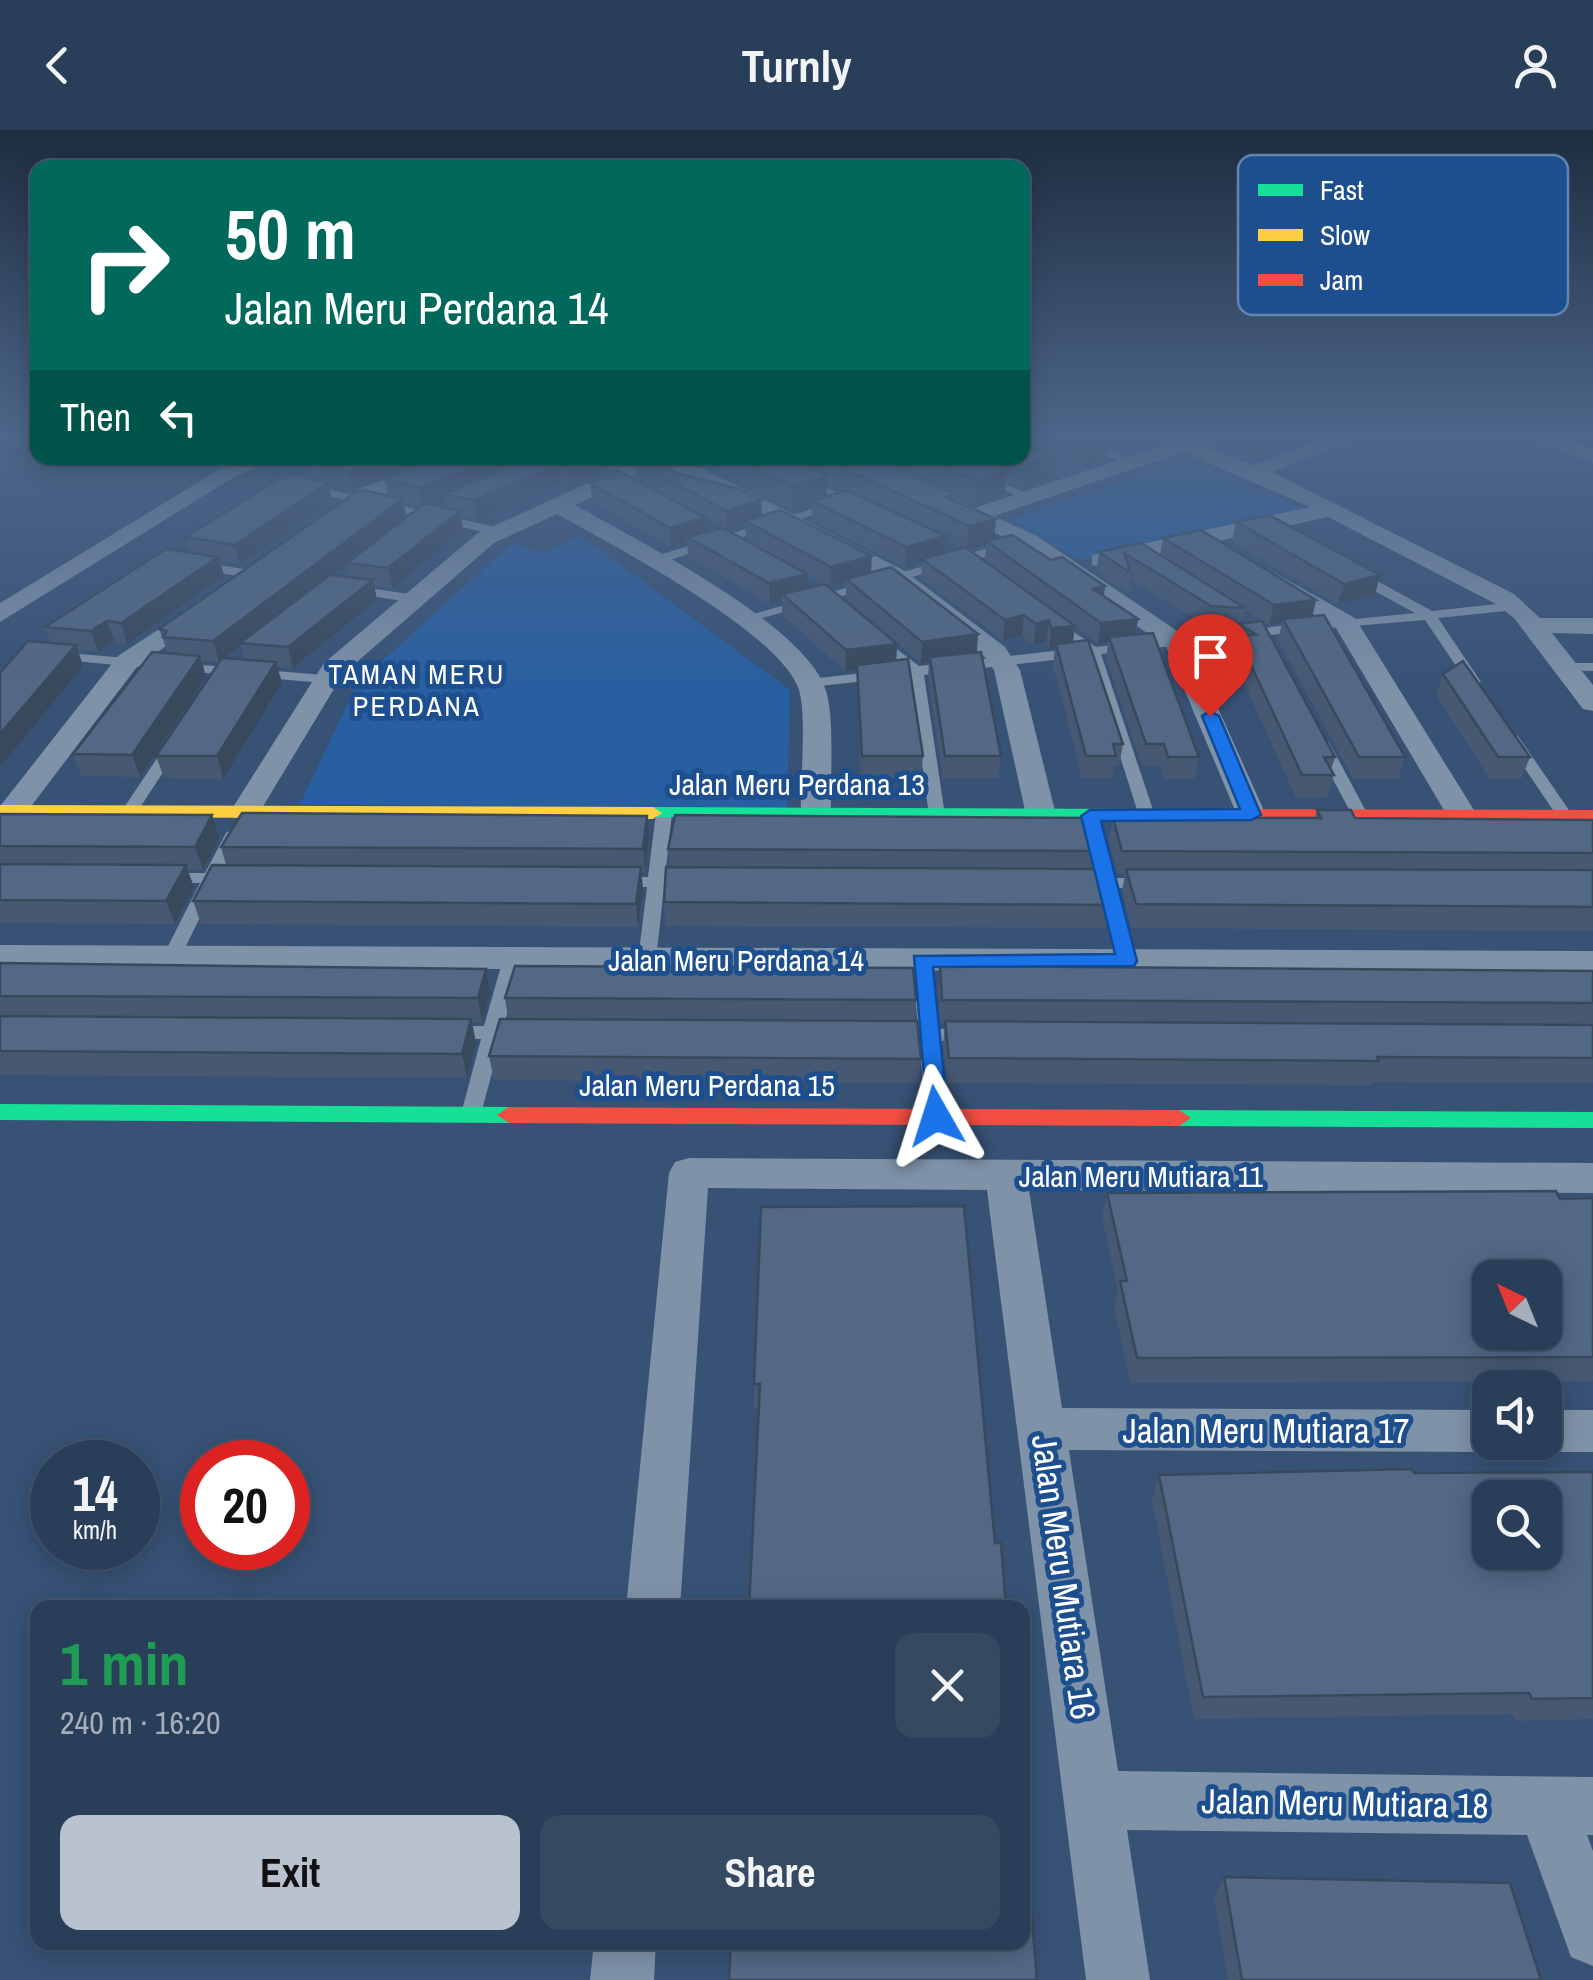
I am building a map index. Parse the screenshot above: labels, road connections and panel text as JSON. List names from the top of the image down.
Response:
{
  "streets": {
    "street": [
      "Jalan Meru Perdana 13",
      "Jalan Meru Perdana 14",
      "Jalan Meru Perdana 15",
      "Jalan Meru Mutiara 11",
      "Jalan Meru Mutiara 17",
      "Jalan Meru Mutiara 16",
      "Jalan Meru Mutiara 18"
    ]
  },
  "crossings": [
    ["Jalan Meru Mutiara 11", "Jalan Meru Mutiara 16"],
    ["Jalan Meru Mutiara 17", "Jalan Meru Mutiara 16"],
    ["Jalan Meru Mutiara 16", "Jalan Meru Mutiara 18"]
  ],
  "districts": ["TAMAN MERU PERDANA"],
  "legend": ["Fast", "Slow", "Jam"],
  "north": "top left",
  "page": {
    "header": "Turnly",
    "turn": ["50 m", "Jalan Meru Perdana 14"],
    "then": "Then",
    "speed": "14 km/h",
    "limit": "20",
    "heading": ["1 min", "240 m · 16:20"],
    "buttons": ["Exit", "Share"]
  }
}
